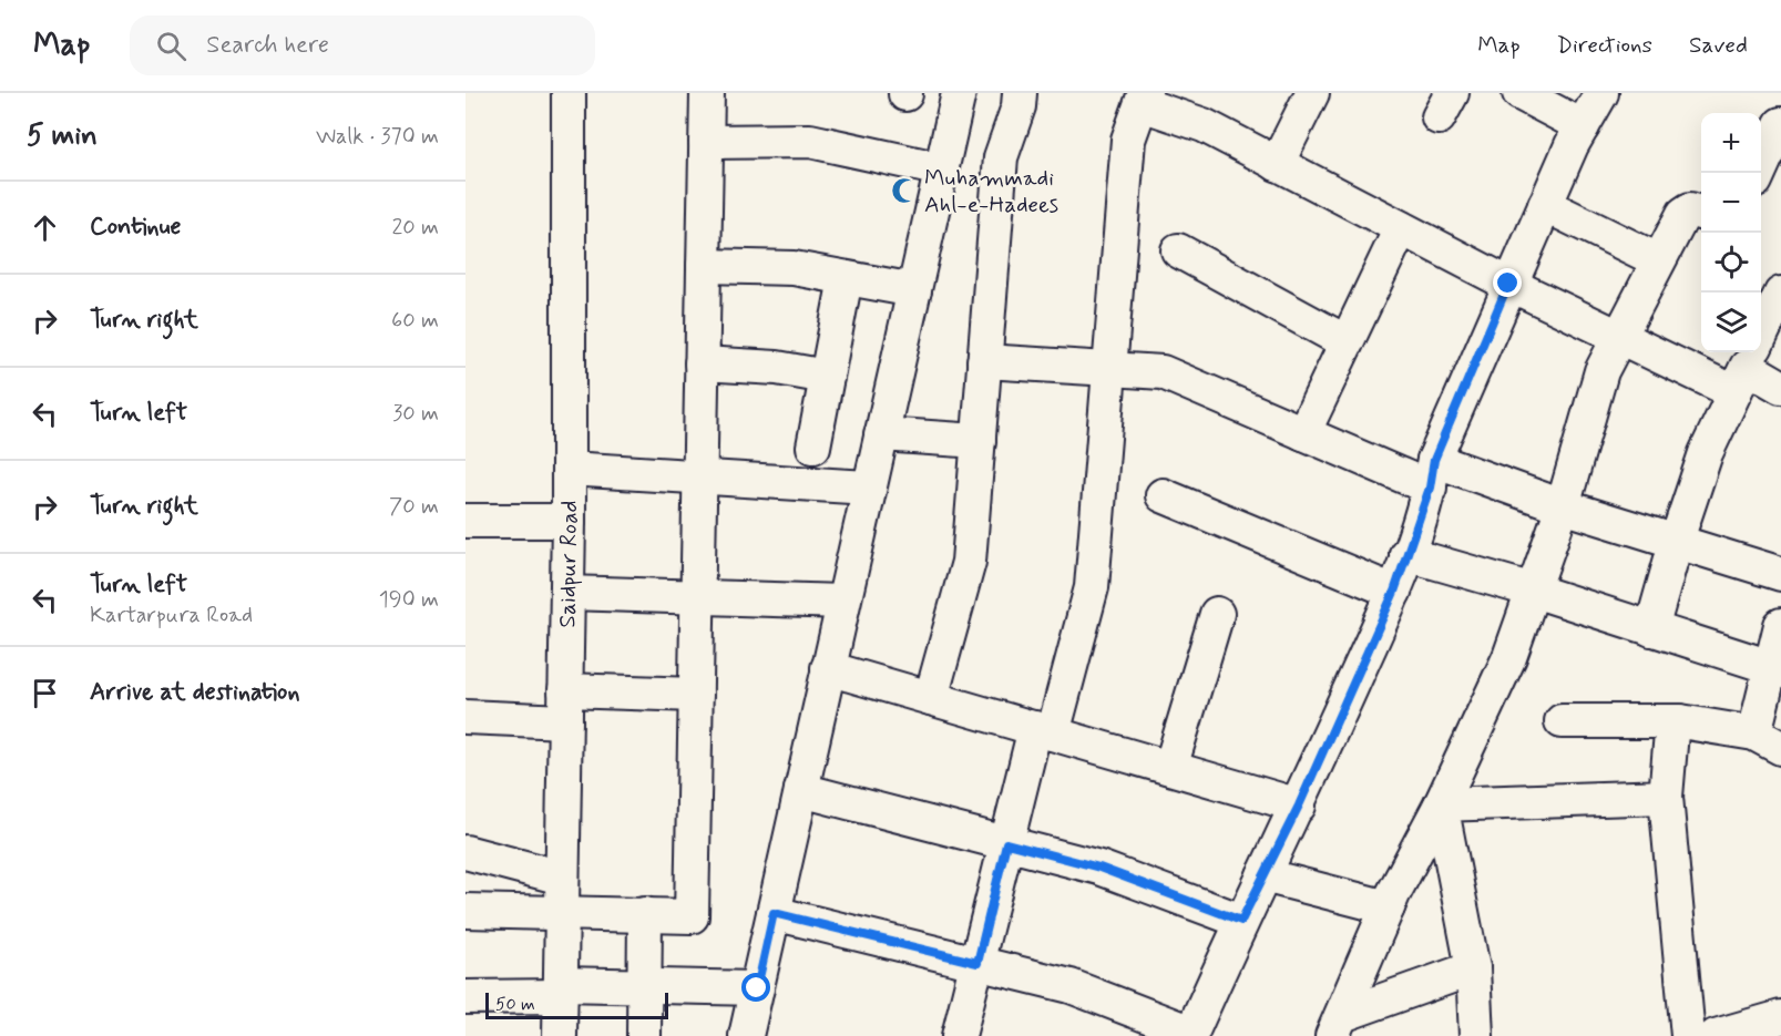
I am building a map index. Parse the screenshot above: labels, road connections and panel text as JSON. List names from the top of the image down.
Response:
{
  "streets": {
    "street": ["Saidpur Road"]
  },
  "places": {
    "mosque": ["Muhammadi Ahl-e-Hadees"]
  },
  "scale_bar": "50 m",
  "page": {
    "header": "Map",
    "search": "Search here",
    "nav": ["Map", "Directions", "Saved"],
    "heading": ["5 min", "Walk · 370 m"],
    "map_buttons": ["+", "−"],
    "list": [
      ["Continue", "20 m"],
      ["Turn right", "60 m"],
      ["Turn left", "30 m"],
      ["Turn right", "70 m"],
      ["Turn left", "Kartarpura Road", "190 m"],
      "Arrive at destination"
    ],
    "scale": "50 m"
  }
}
